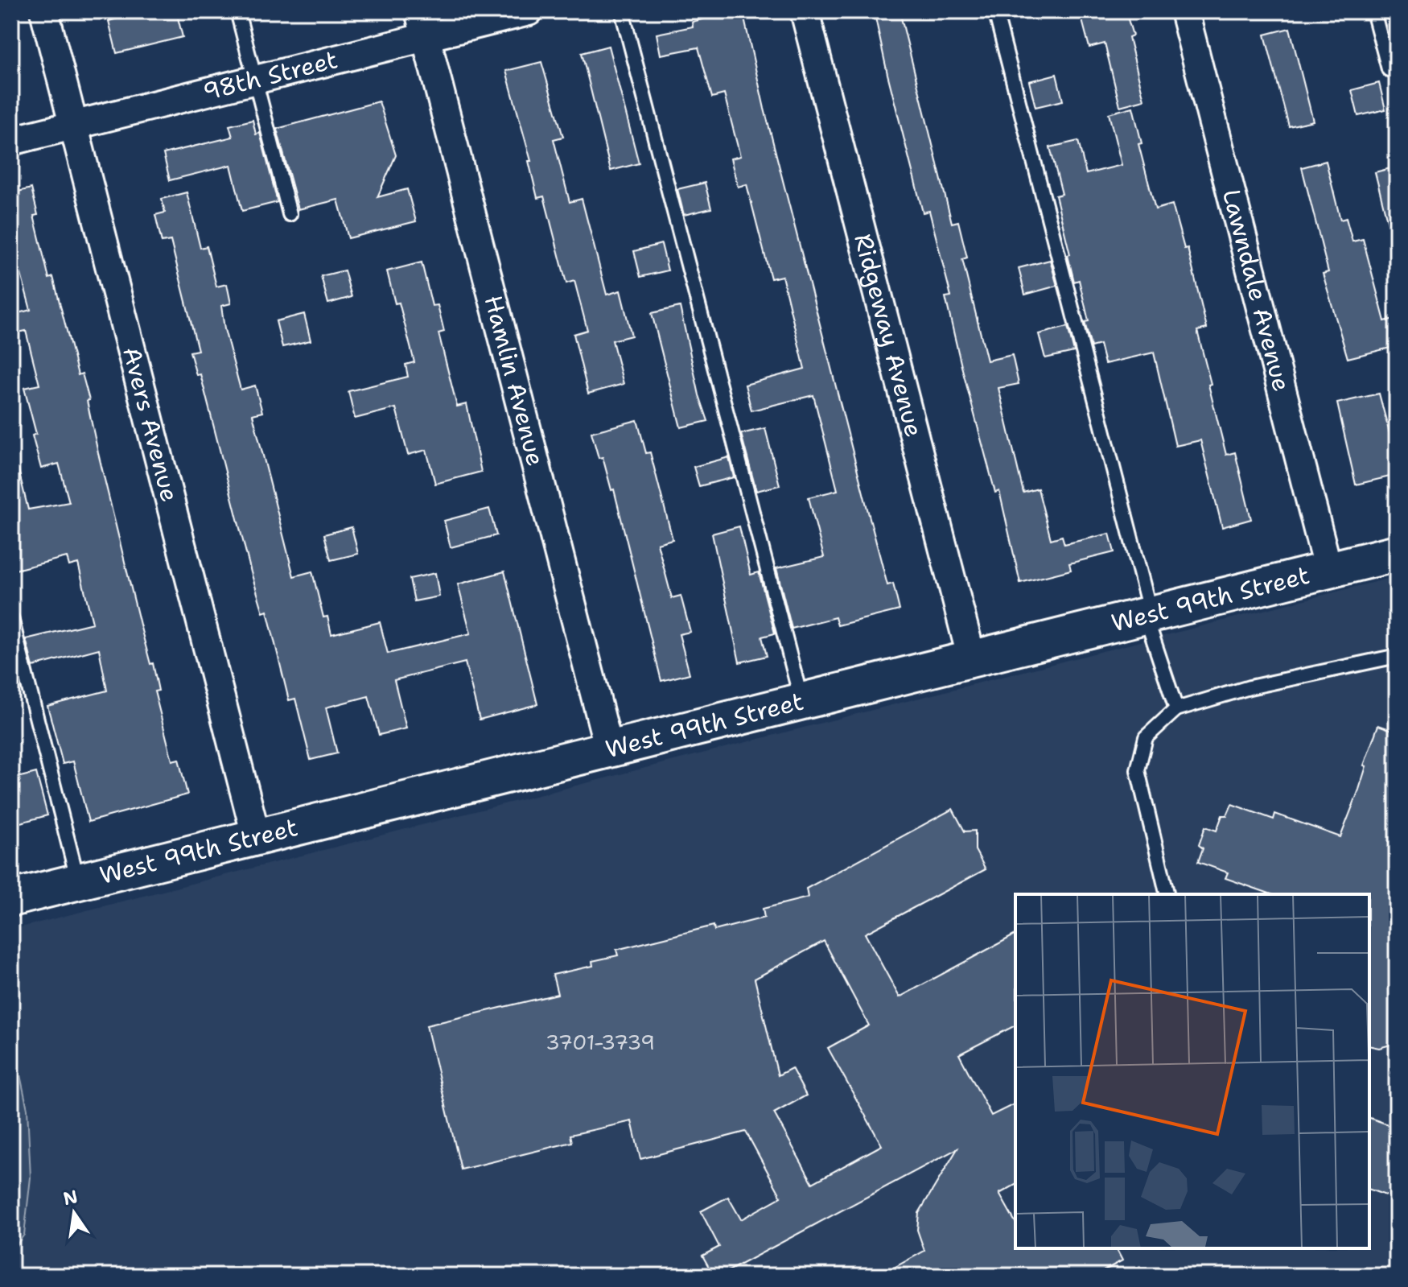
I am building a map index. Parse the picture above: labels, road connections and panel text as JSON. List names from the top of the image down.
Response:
{
  "streets": {
    "street": [
      "98th Street",
      "Lawndale Avenue",
      "Ridgeway Avenue",
      "Hamlin Avenue",
      "Avers Avenue",
      "West 99th Street"
    ]
  },
  "crossings": [
    ["98th Street", "Hamlin Avenue"],
    ["98th Street", "Avers Avenue"],
    ["Lawndale Avenue", "West 99th Street"],
    ["Ridgeway Avenue", "West 99th Street"],
    ["Hamlin Avenue", "West 99th Street"],
    ["Avers Avenue", "West 99th Street"]
  ],
  "house_numbers": ["3701-3739"],
  "north": "top"
}
